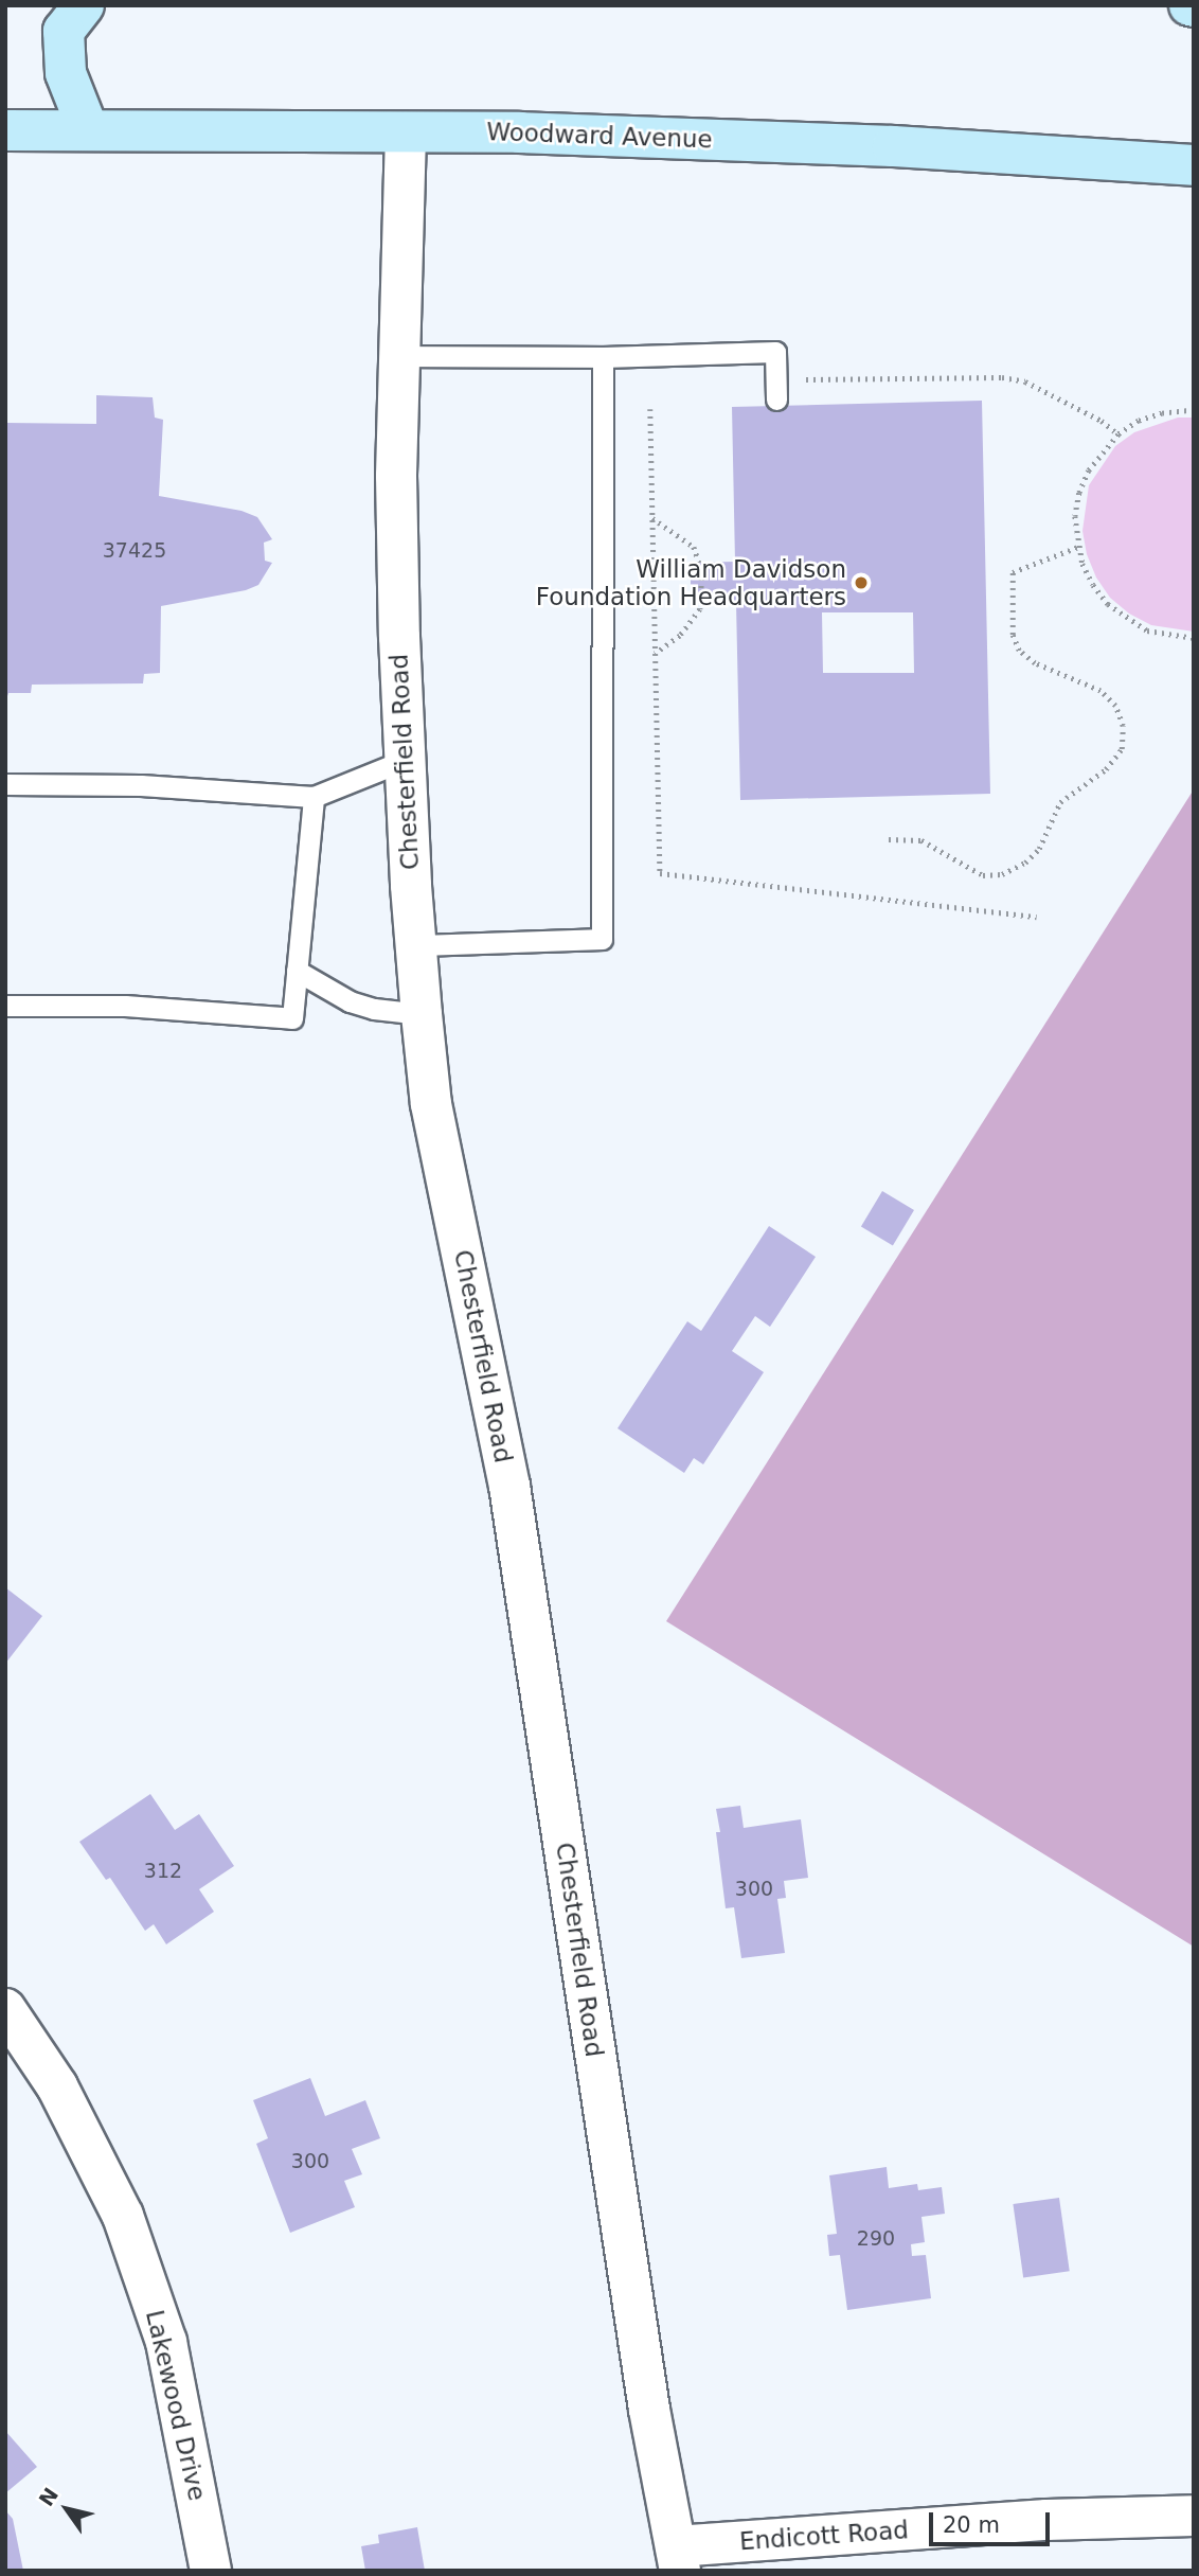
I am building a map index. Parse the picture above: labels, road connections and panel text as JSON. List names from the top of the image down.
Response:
{
  "streets": {
    "main road": ["Woodward Avenue"],
    "street": ["Chesterfield Road", "Lakewood Drive", "Endicott Road"]
  },
  "crossings": [
    ["Woodward Avenue", "Chesterfield Road"],
    ["Chesterfield Road", "Endicott Road"]
  ],
  "places": ["William Davidson Foundation Headquarters"],
  "house_numbers": [
    "37425",
    "312",
    "300",
    "300",
    "290"
  ],
  "scale_bar": "20 m",
  "north": "top left"
}
